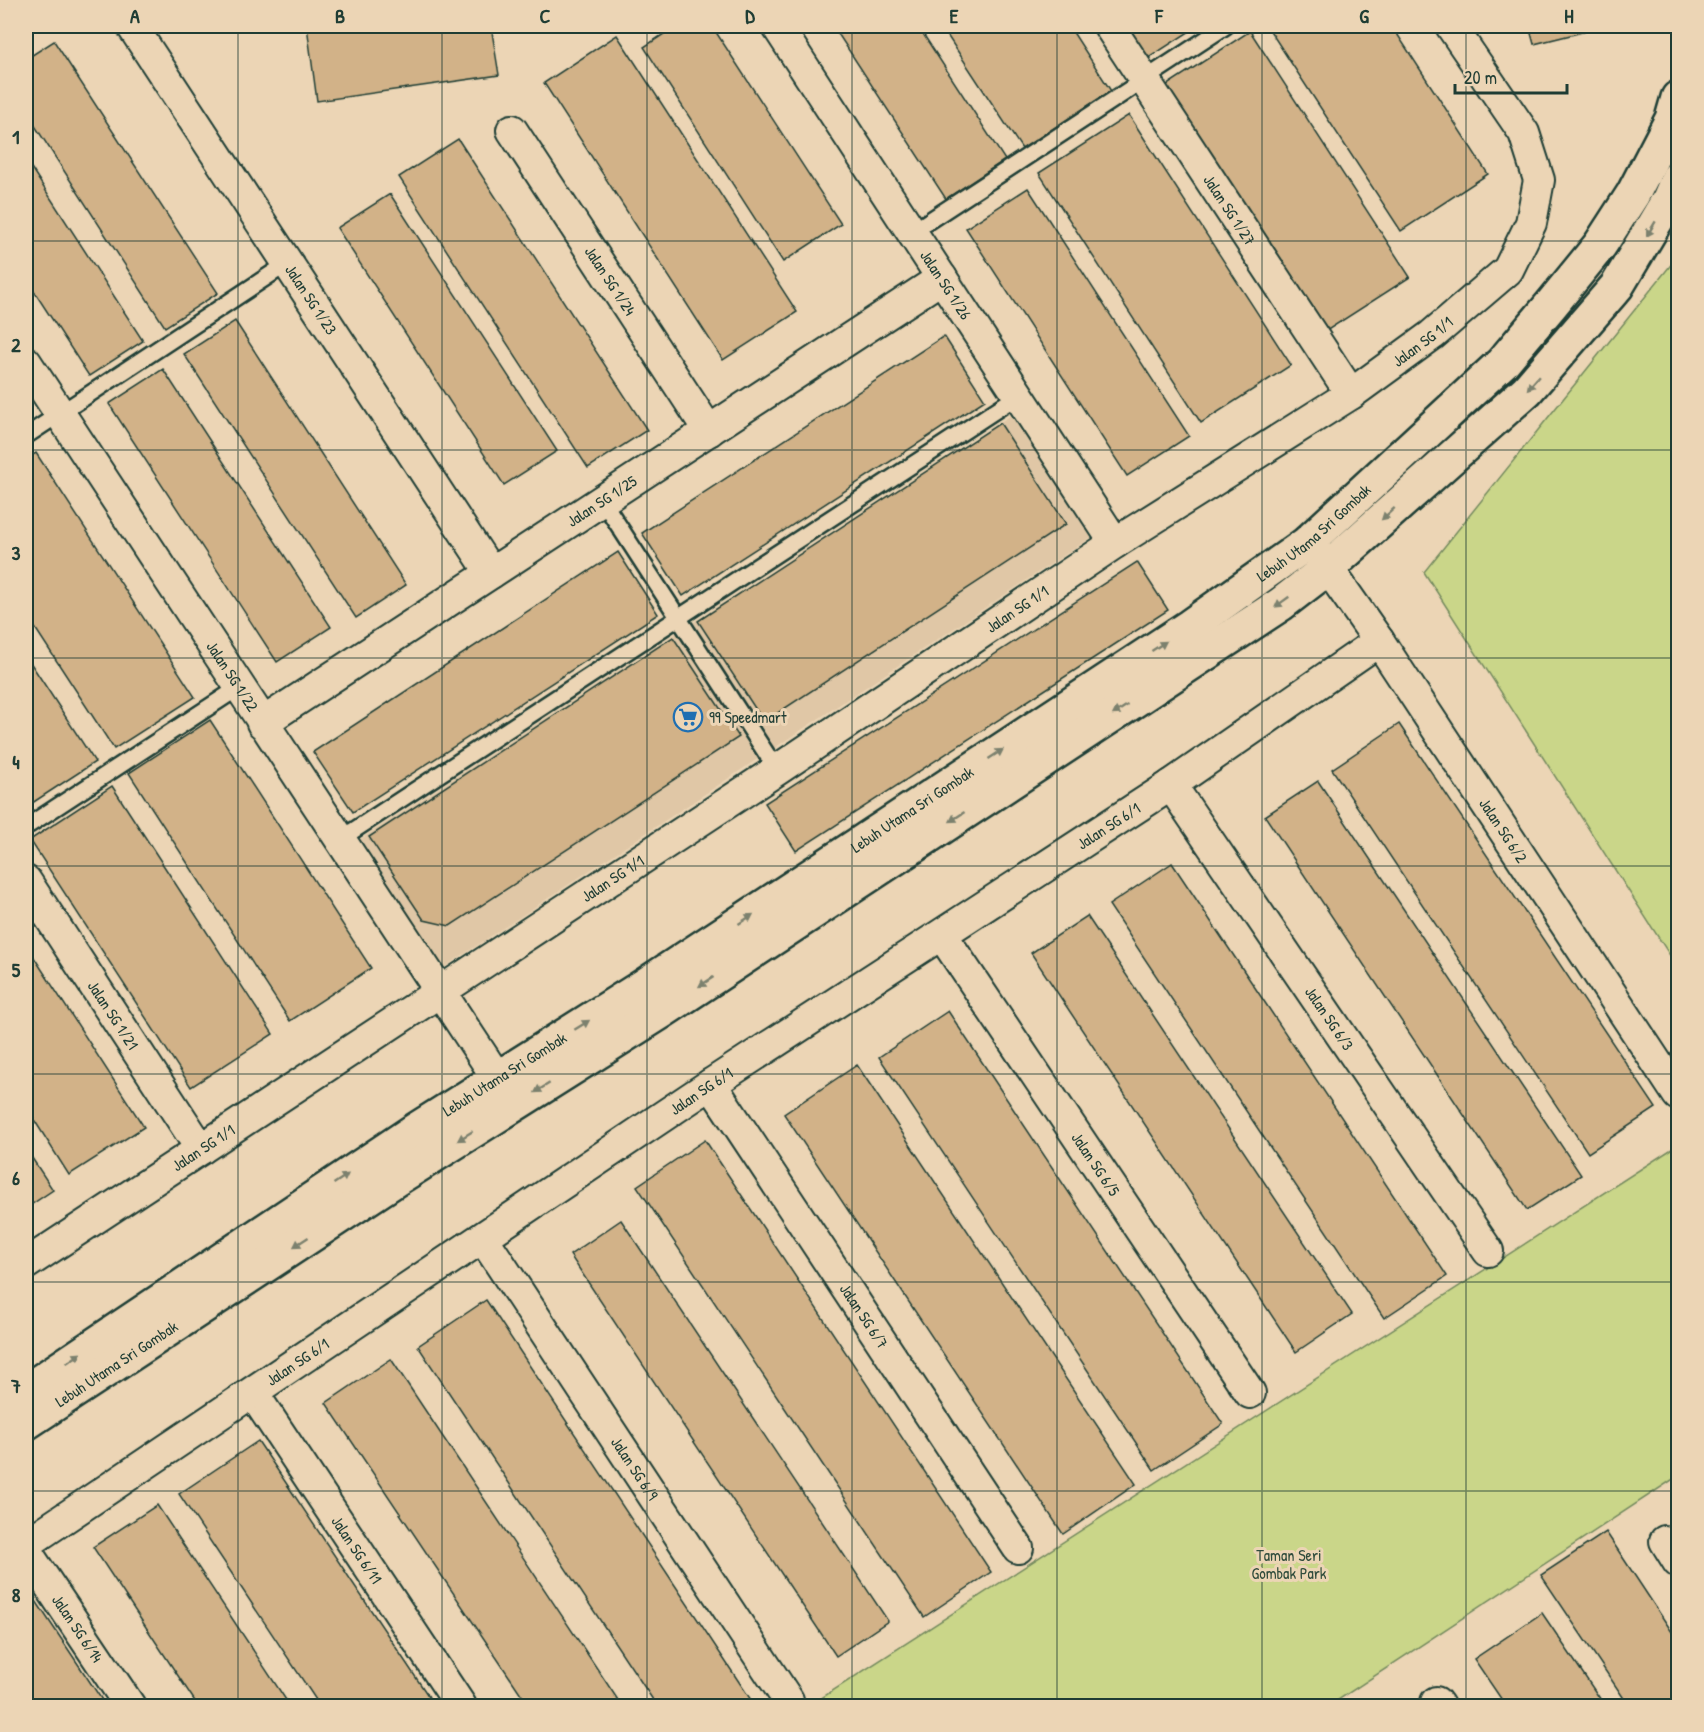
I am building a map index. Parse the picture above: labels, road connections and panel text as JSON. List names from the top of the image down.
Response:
{
  "streets": {
    "street": [
      "Jalan SG 1/27",
      "Jalan SG 1/24",
      "Jalan SG 1/26",
      "Jalan SG 1/23",
      "Jalan SG 1/1",
      "Jalan SG 1/25",
      "Lebuh Utama Sri Gombak",
      "Jalan SG 1/22",
      "Jalan SG 6/1",
      "Jalan SG 6/2",
      "Jalan SG 1/21",
      "Jalan SG 6/3",
      "Jalan SG 6/5",
      "Jalan SG 6/7",
      "Jalan SG 6/9",
      "Jalan SG 6/11",
      "Jalan SG 6/14"
    ]
  },
  "crossings": [
    ["Jalan SG 1/27", "Jalan SG 1/1"],
    ["Jalan SG 1/24", "Jalan SG 1/25"],
    ["Jalan SG 1/26", "Jalan SG 1/1"],
    ["Jalan SG 1/26", "Jalan SG 1/25"],
    ["Jalan SG 1/23", "Jalan SG 1/25"],
    ["Jalan SG 1/1", "Jalan SG 1/22"],
    ["Jalan SG 1/1", "Jalan SG 1/21"],
    ["Jalan SG 1/25", "Jalan SG 1/22"],
    ["Lebuh Utama Sri Gombak", "Jalan SG 6/2"],
    ["Jalan SG 6/1", "Jalan SG 6/2"],
    ["Jalan SG 6/1", "Jalan SG 6/3"],
    ["Jalan SG 6/1", "Jalan SG 6/5"],
    ["Jalan SG 6/1", "Jalan SG 6/7"],
    ["Jalan SG 6/1", "Jalan SG 6/9"],
    ["Jalan SG 6/1", "Jalan SG 6/11"]
  ],
  "parks": ["Taman Seri Gombak Park"],
  "places": {
    "supermarket": ["99 Speedmart"]
  },
  "scale_bar": "20 m",
  "grid": {
    "columns": [
      "A",
      "B",
      "C",
      "D",
      "E",
      "F",
      "G",
      "H"
    ],
    "rows": [
      "1",
      "2",
      "3",
      "4",
      "5",
      "6",
      "7",
      "8"
    ]
  }
}
